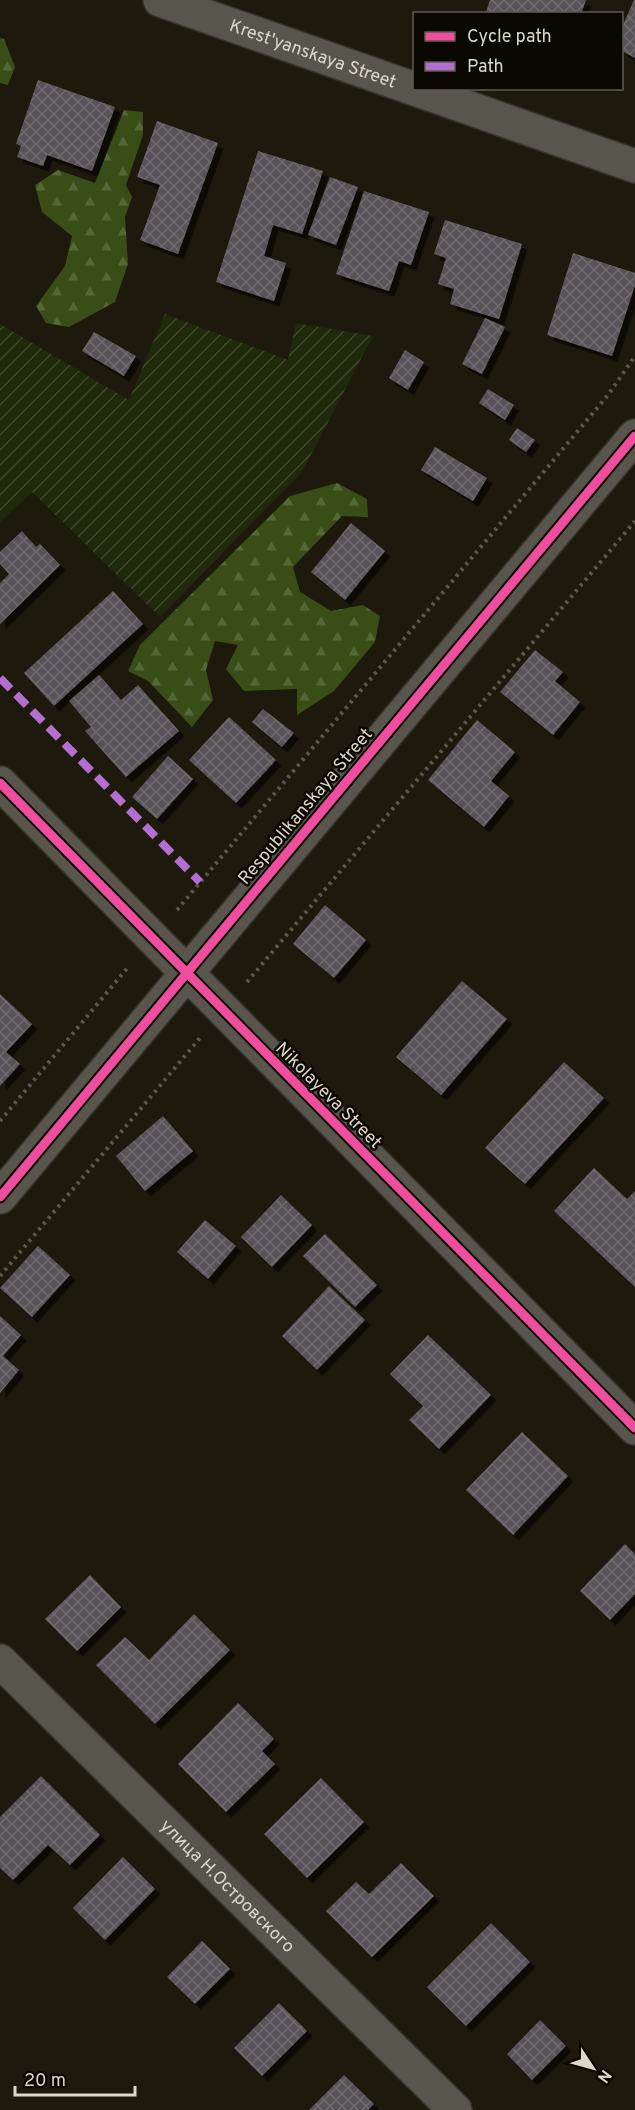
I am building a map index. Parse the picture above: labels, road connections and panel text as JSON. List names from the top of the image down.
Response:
{
  "streets": {
    "street": [
      "Krest'yanskaya Street",
      "Respublikanskaya Street",
      "Nikolayeva Street",
      "улица Н.Островского"
    ]
  },
  "crossings": [
    ["Respublikanskaya Street", "Nikolayeva Street"]
  ],
  "legend": ["Cycle path", "Path"],
  "scale_bar": "20 m",
  "north": "bottom right"
}
